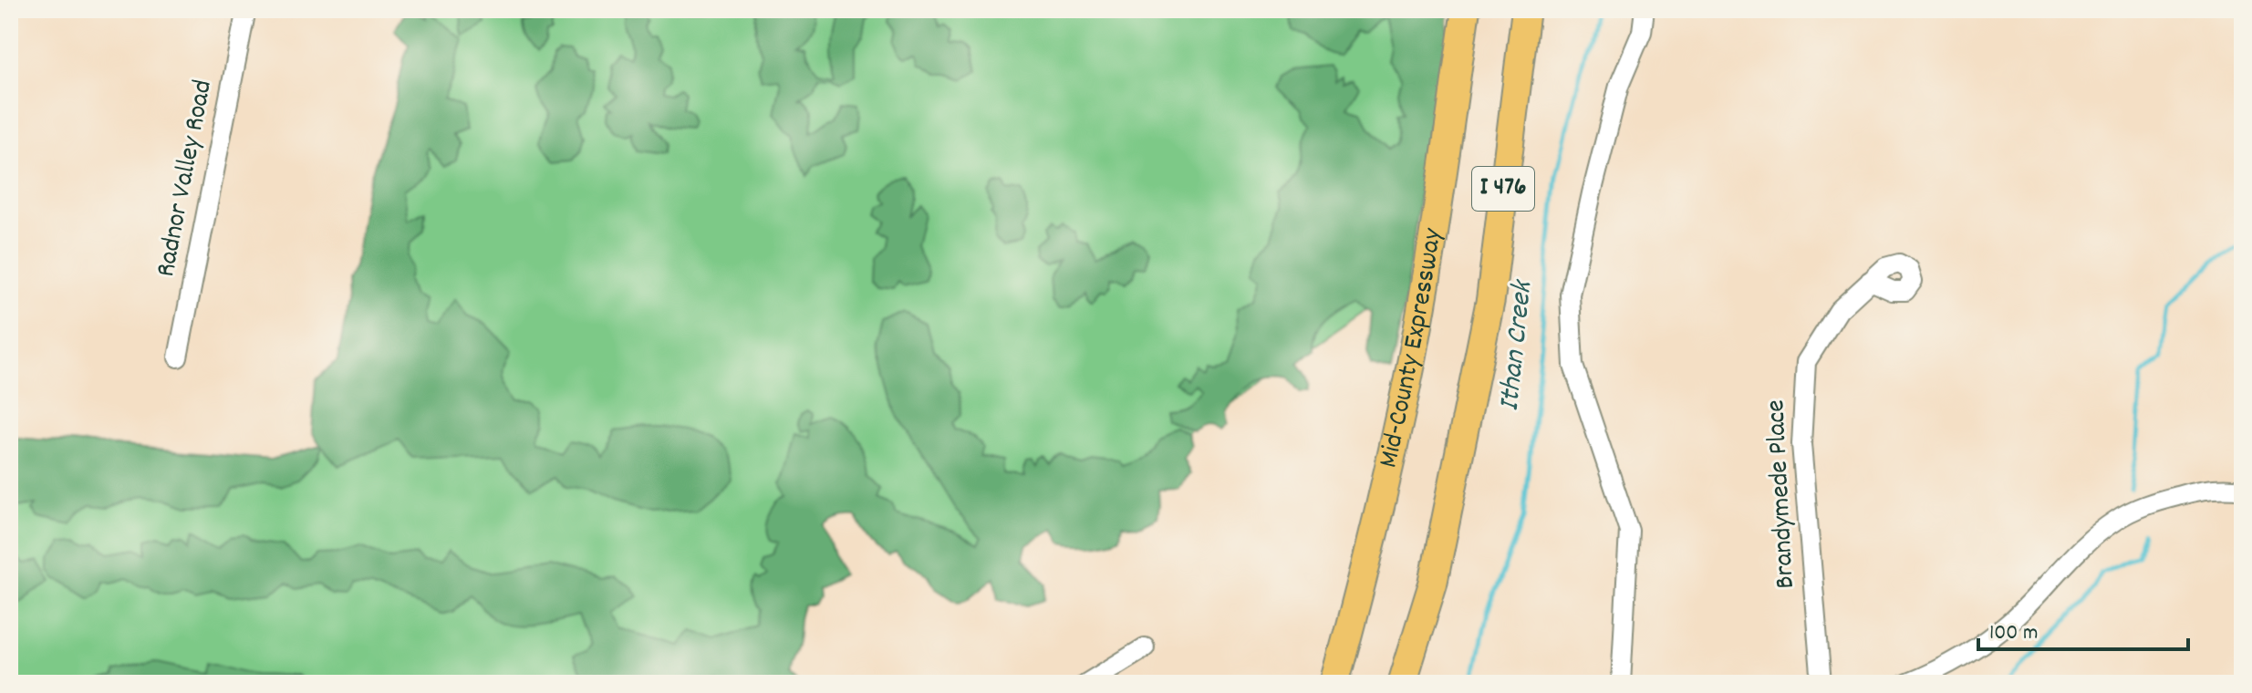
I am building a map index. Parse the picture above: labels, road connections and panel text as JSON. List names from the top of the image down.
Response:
{
  "streets": {
    "highway": ["I 476", "Mid-County Expressway"],
    "street": ["Radnor Valley Road", "Brandymede Place"]
  },
  "water": ["Ithan Creek"],
  "scale_bar": "100 m"
}
